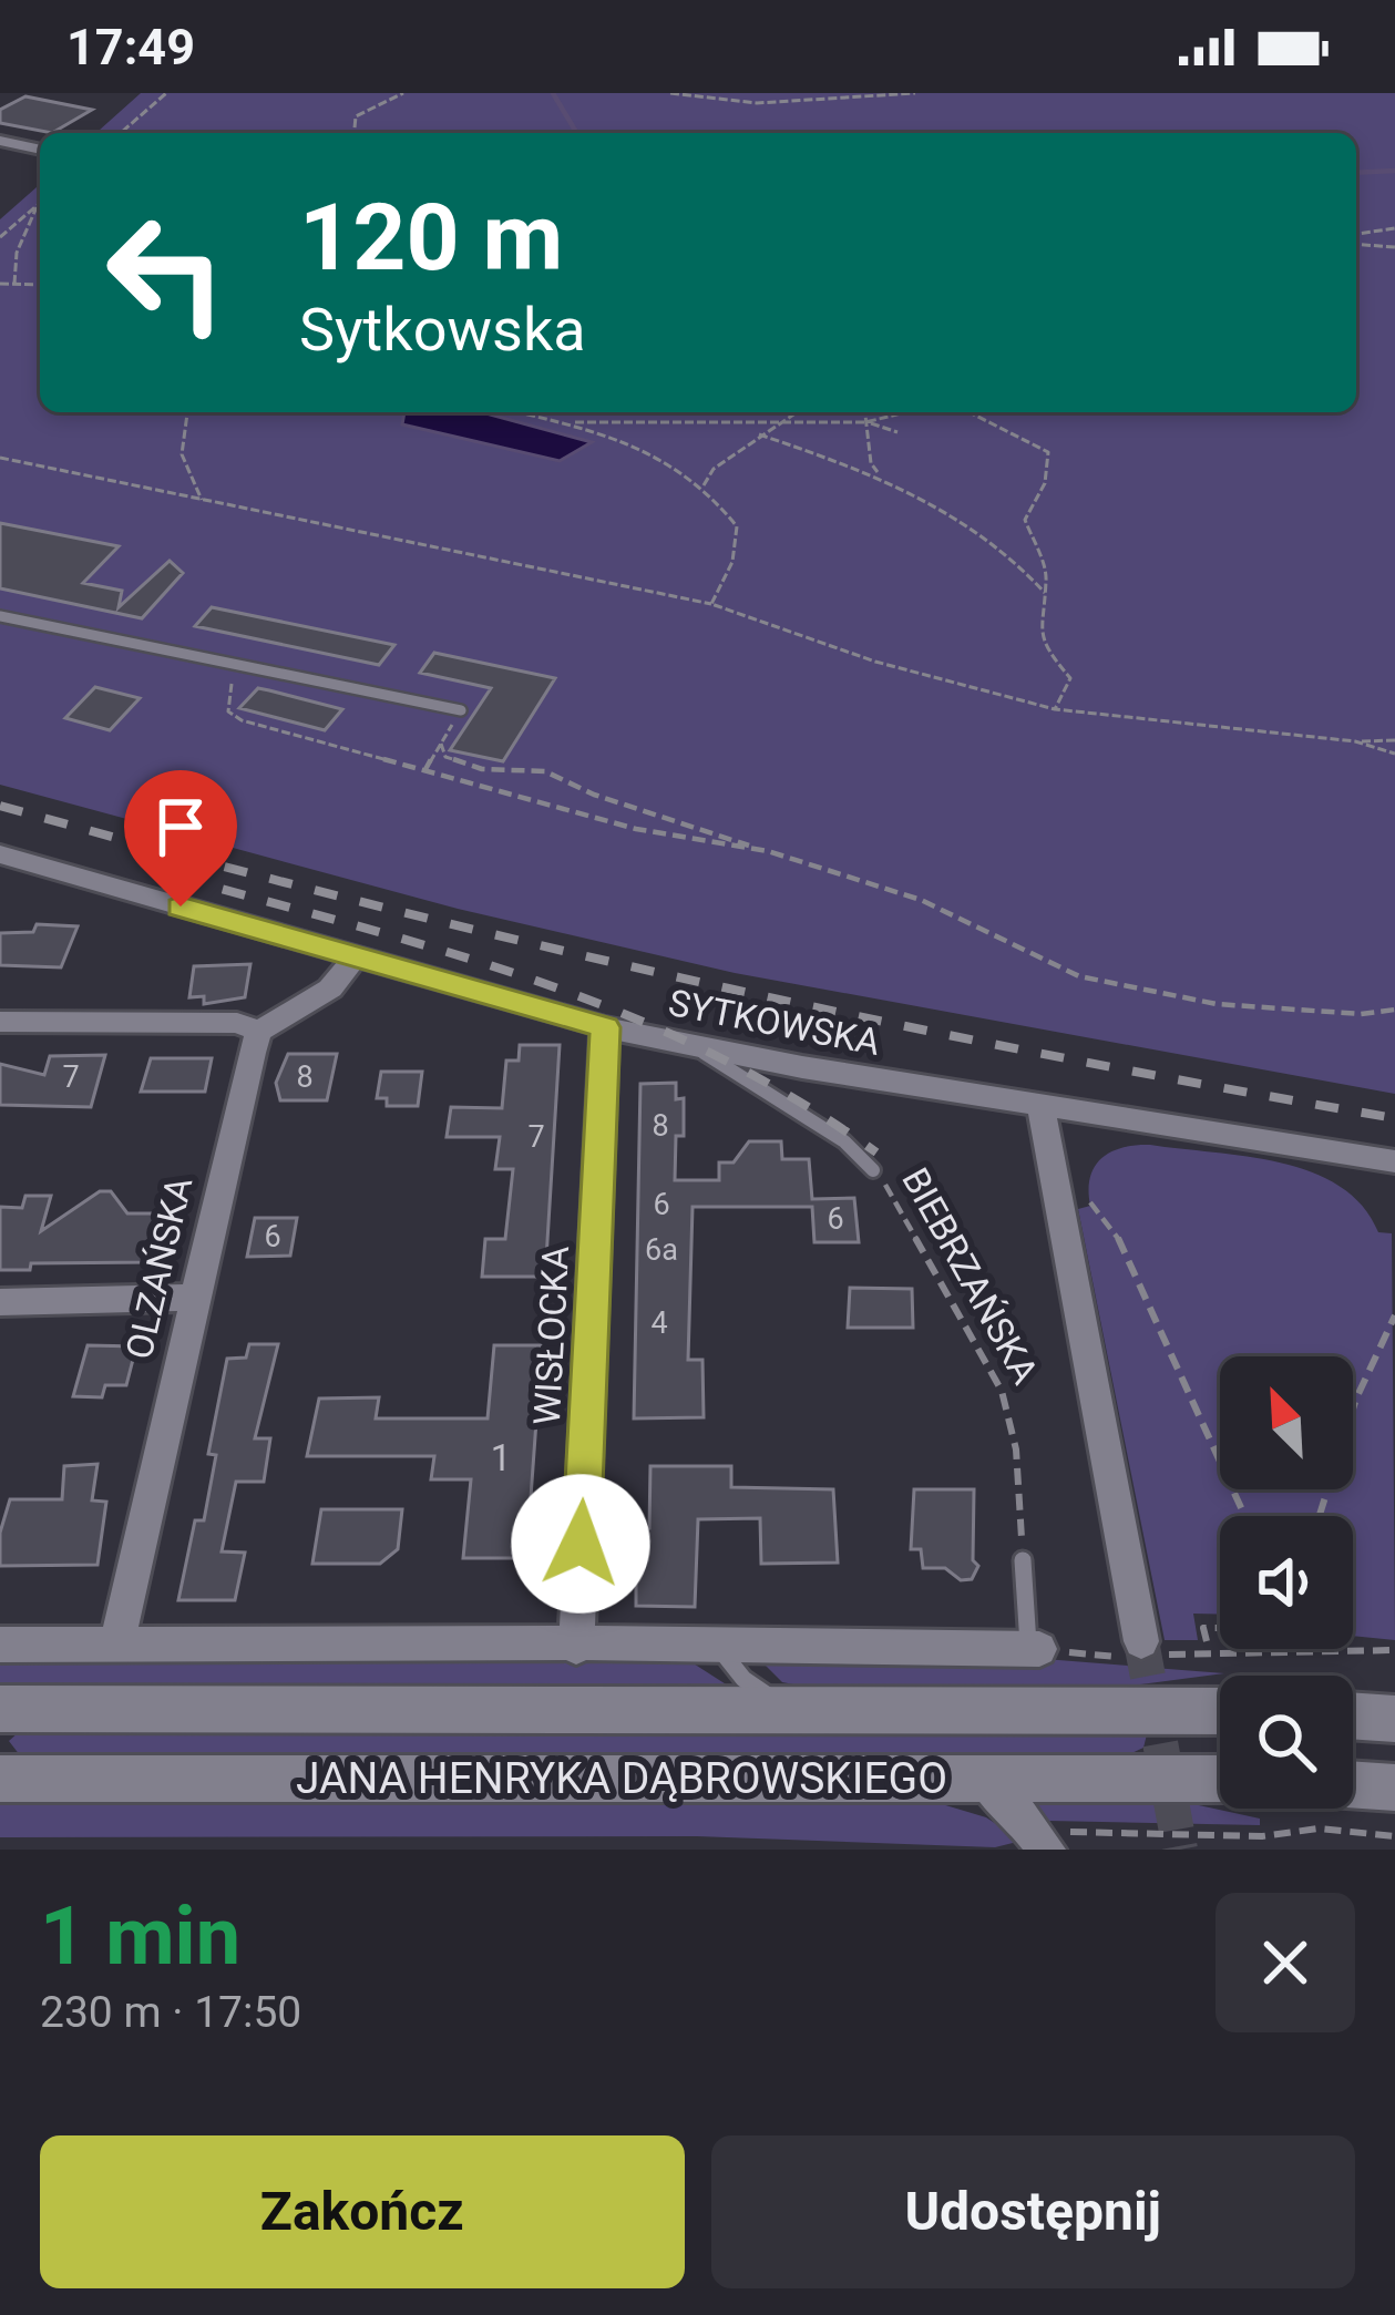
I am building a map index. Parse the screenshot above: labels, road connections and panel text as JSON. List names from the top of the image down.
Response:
{
  "streets": {
    "main road": ["JANA HENRYKA DĄBROWSKIEGO"],
    "street": ["SYTKOWSKA", "OLZAŃSKA", "WISŁOCKA"],
    "lane": ["BIEBRZAŃSKA"]
  },
  "crossings": [
    ["SYTKOWSKA", "BIEBRZAŃSKA"],
    ["SYTKOWSKA", "WISŁOCKA"]
  ],
  "house_numbers": [
    "7",
    "8",
    "8",
    "7",
    "6",
    "6",
    "6",
    "6a",
    "4",
    "1"
  ],
  "north": "top left",
  "page": {
    "status": "17:49",
    "turn": ["120 m", "Sytkowska"],
    "heading": ["1 min", "230 m · 17:50"],
    "buttons": ["Zakończ", "Udostępnij"]
  }
}
